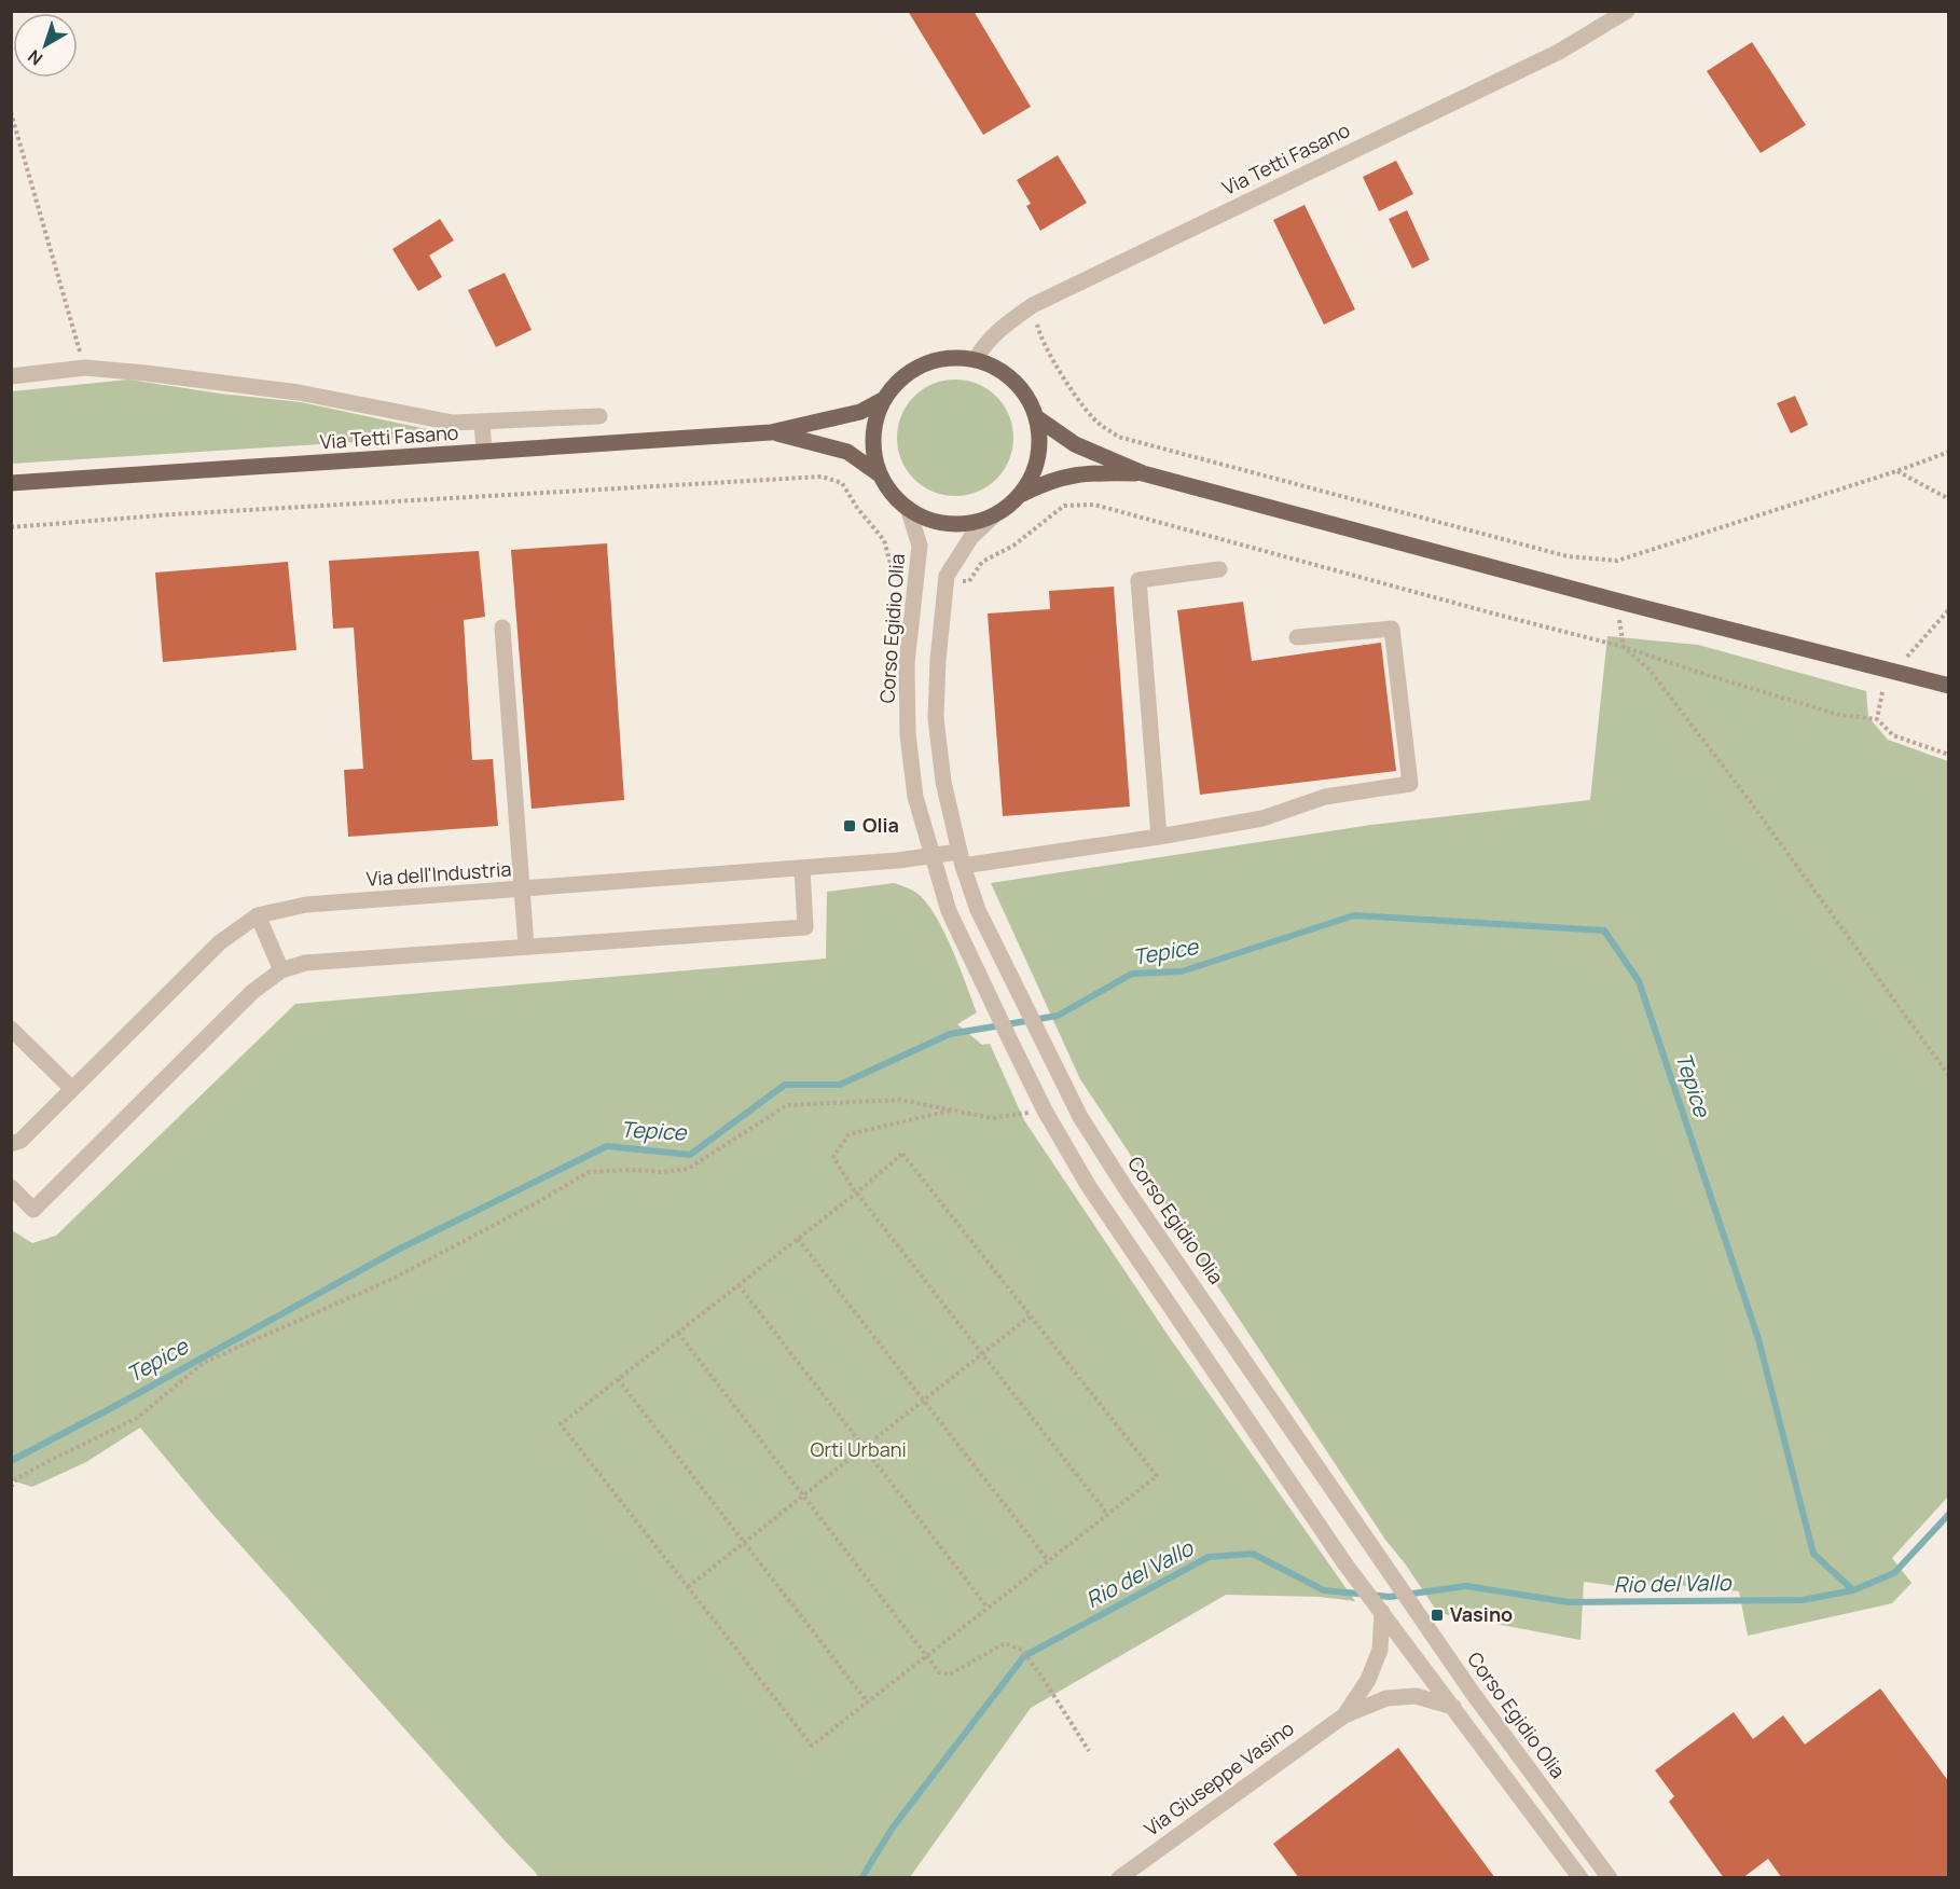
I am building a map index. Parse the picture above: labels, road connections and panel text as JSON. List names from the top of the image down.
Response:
{
  "streets": {
    "main road": ["Via Tetti Fasano"],
    "street": ["Corso Egidio Olia", "Via dell'Industria", "Via Giuseppe Vasino"]
  },
  "crossings": [
    ["Via Tetti Fasano", "Corso Egidio Olia"],
    ["Corso Egidio Olia", "Via dell'Industria"],
    ["Corso Egidio Olia", "Via Giuseppe Vasino"]
  ],
  "water": ["Tepice", "Rio del Vallo"],
  "parks": ["Orti Urbani"],
  "places": {
    "transit": ["Olia", "Vasino"]
  },
  "north": "bottom left"
}
